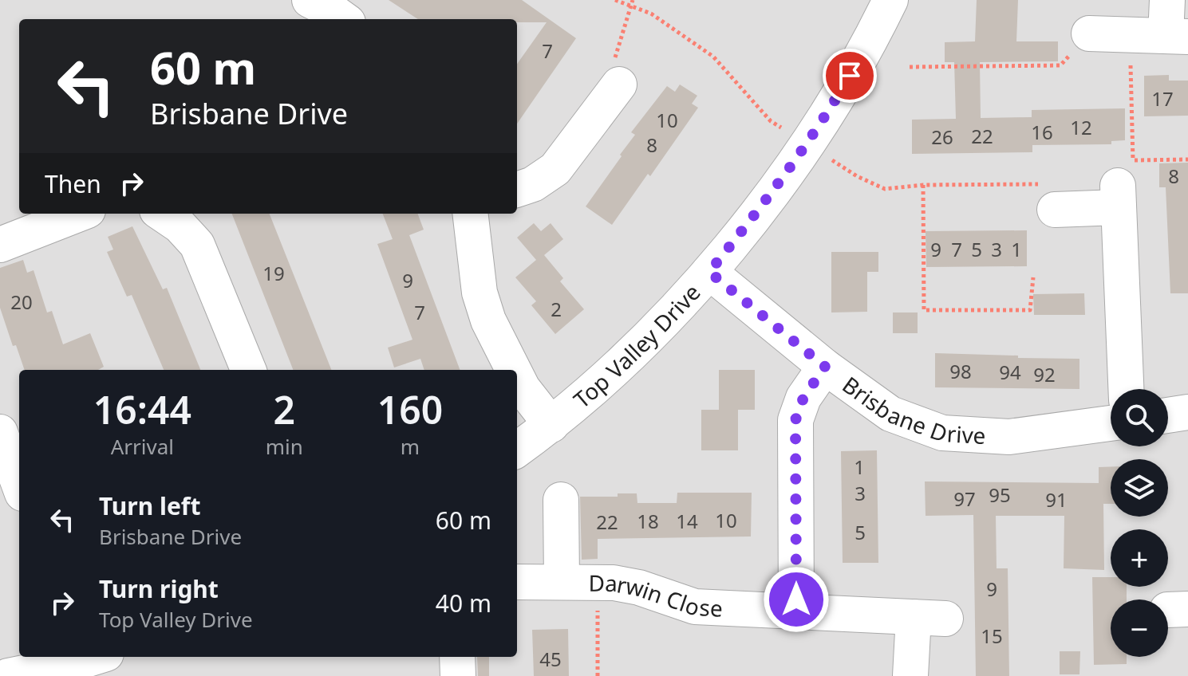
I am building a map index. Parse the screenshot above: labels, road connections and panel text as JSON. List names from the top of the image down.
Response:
{
  "streets": {
    "street": ["Top Valley Drive", "Brisbane Drive", "Darwin Close"]
  },
  "crossings": [
    ["Top Valley Drive", "Brisbane Drive"]
  ],
  "house_numbers": [
    "7",
    "17",
    "10",
    "12",
    "16",
    "22",
    "26",
    "8",
    "8",
    "9",
    "7",
    "5",
    "3",
    "1",
    "19",
    "9",
    "20",
    "2",
    "7",
    "98",
    "94",
    "92",
    "1",
    "3",
    "95",
    "97",
    "91",
    "10",
    "18",
    "14",
    "22",
    "5",
    "9",
    "15",
    "45"
  ],
  "page": {
    "turn": ["60 m", "Brisbane Drive"],
    "then": "Then",
    "eta": [
      "16:44",
      "Arrival",
      "2",
      "min",
      "160",
      "m"
    ],
    "map_buttons": ["+", "−"],
    "list": [
      {
        "name": "Turn left",
        "note": "Brisbane Drive",
        "value": "60 m"
      },
      {
        "name": "Turn right",
        "note": "Top Valley Drive",
        "value": "40 m"
      }
    ]
  }
}
